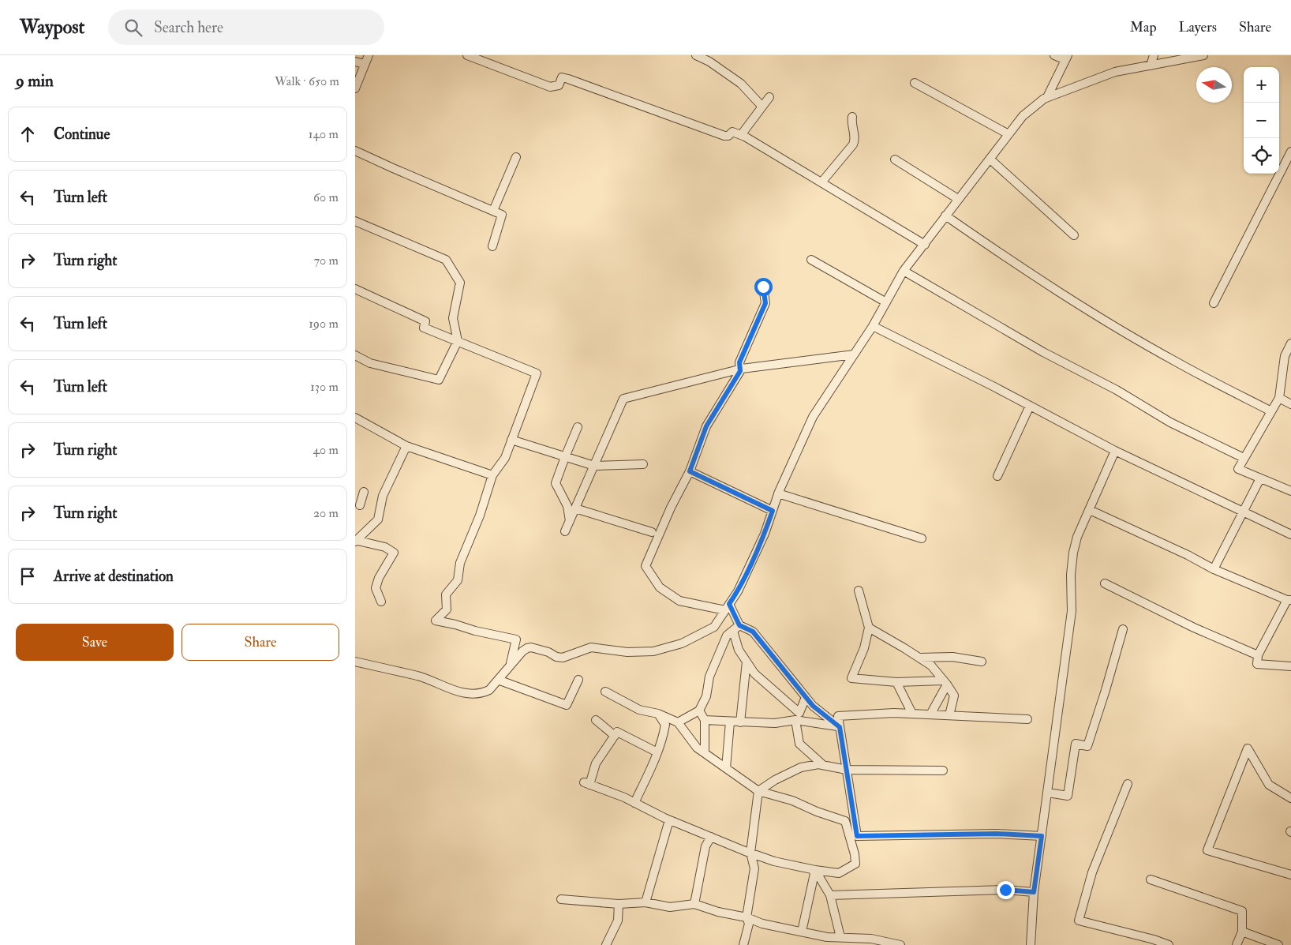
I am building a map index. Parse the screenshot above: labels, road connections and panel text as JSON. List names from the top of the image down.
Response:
{
  "north": "left",
  "page": {
    "header": "Waypost",
    "search": "Search here",
    "nav": ["Map", "Layers", "Share"],
    "heading": ["9 min", "Walk · 650 m"],
    "map_buttons": ["+", "−"],
    "list": [
      ["Continue", "140 m"],
      ["Turn left", "60 m"],
      ["Turn right", "70 m"],
      ["Turn left", "190 m"],
      ["Turn left", "130 m"],
      ["Turn right", "40 m"],
      ["Turn right", "20 m"],
      "Arrive at destination"
    ],
    "buttons": ["Save", "Share"]
  }
}
